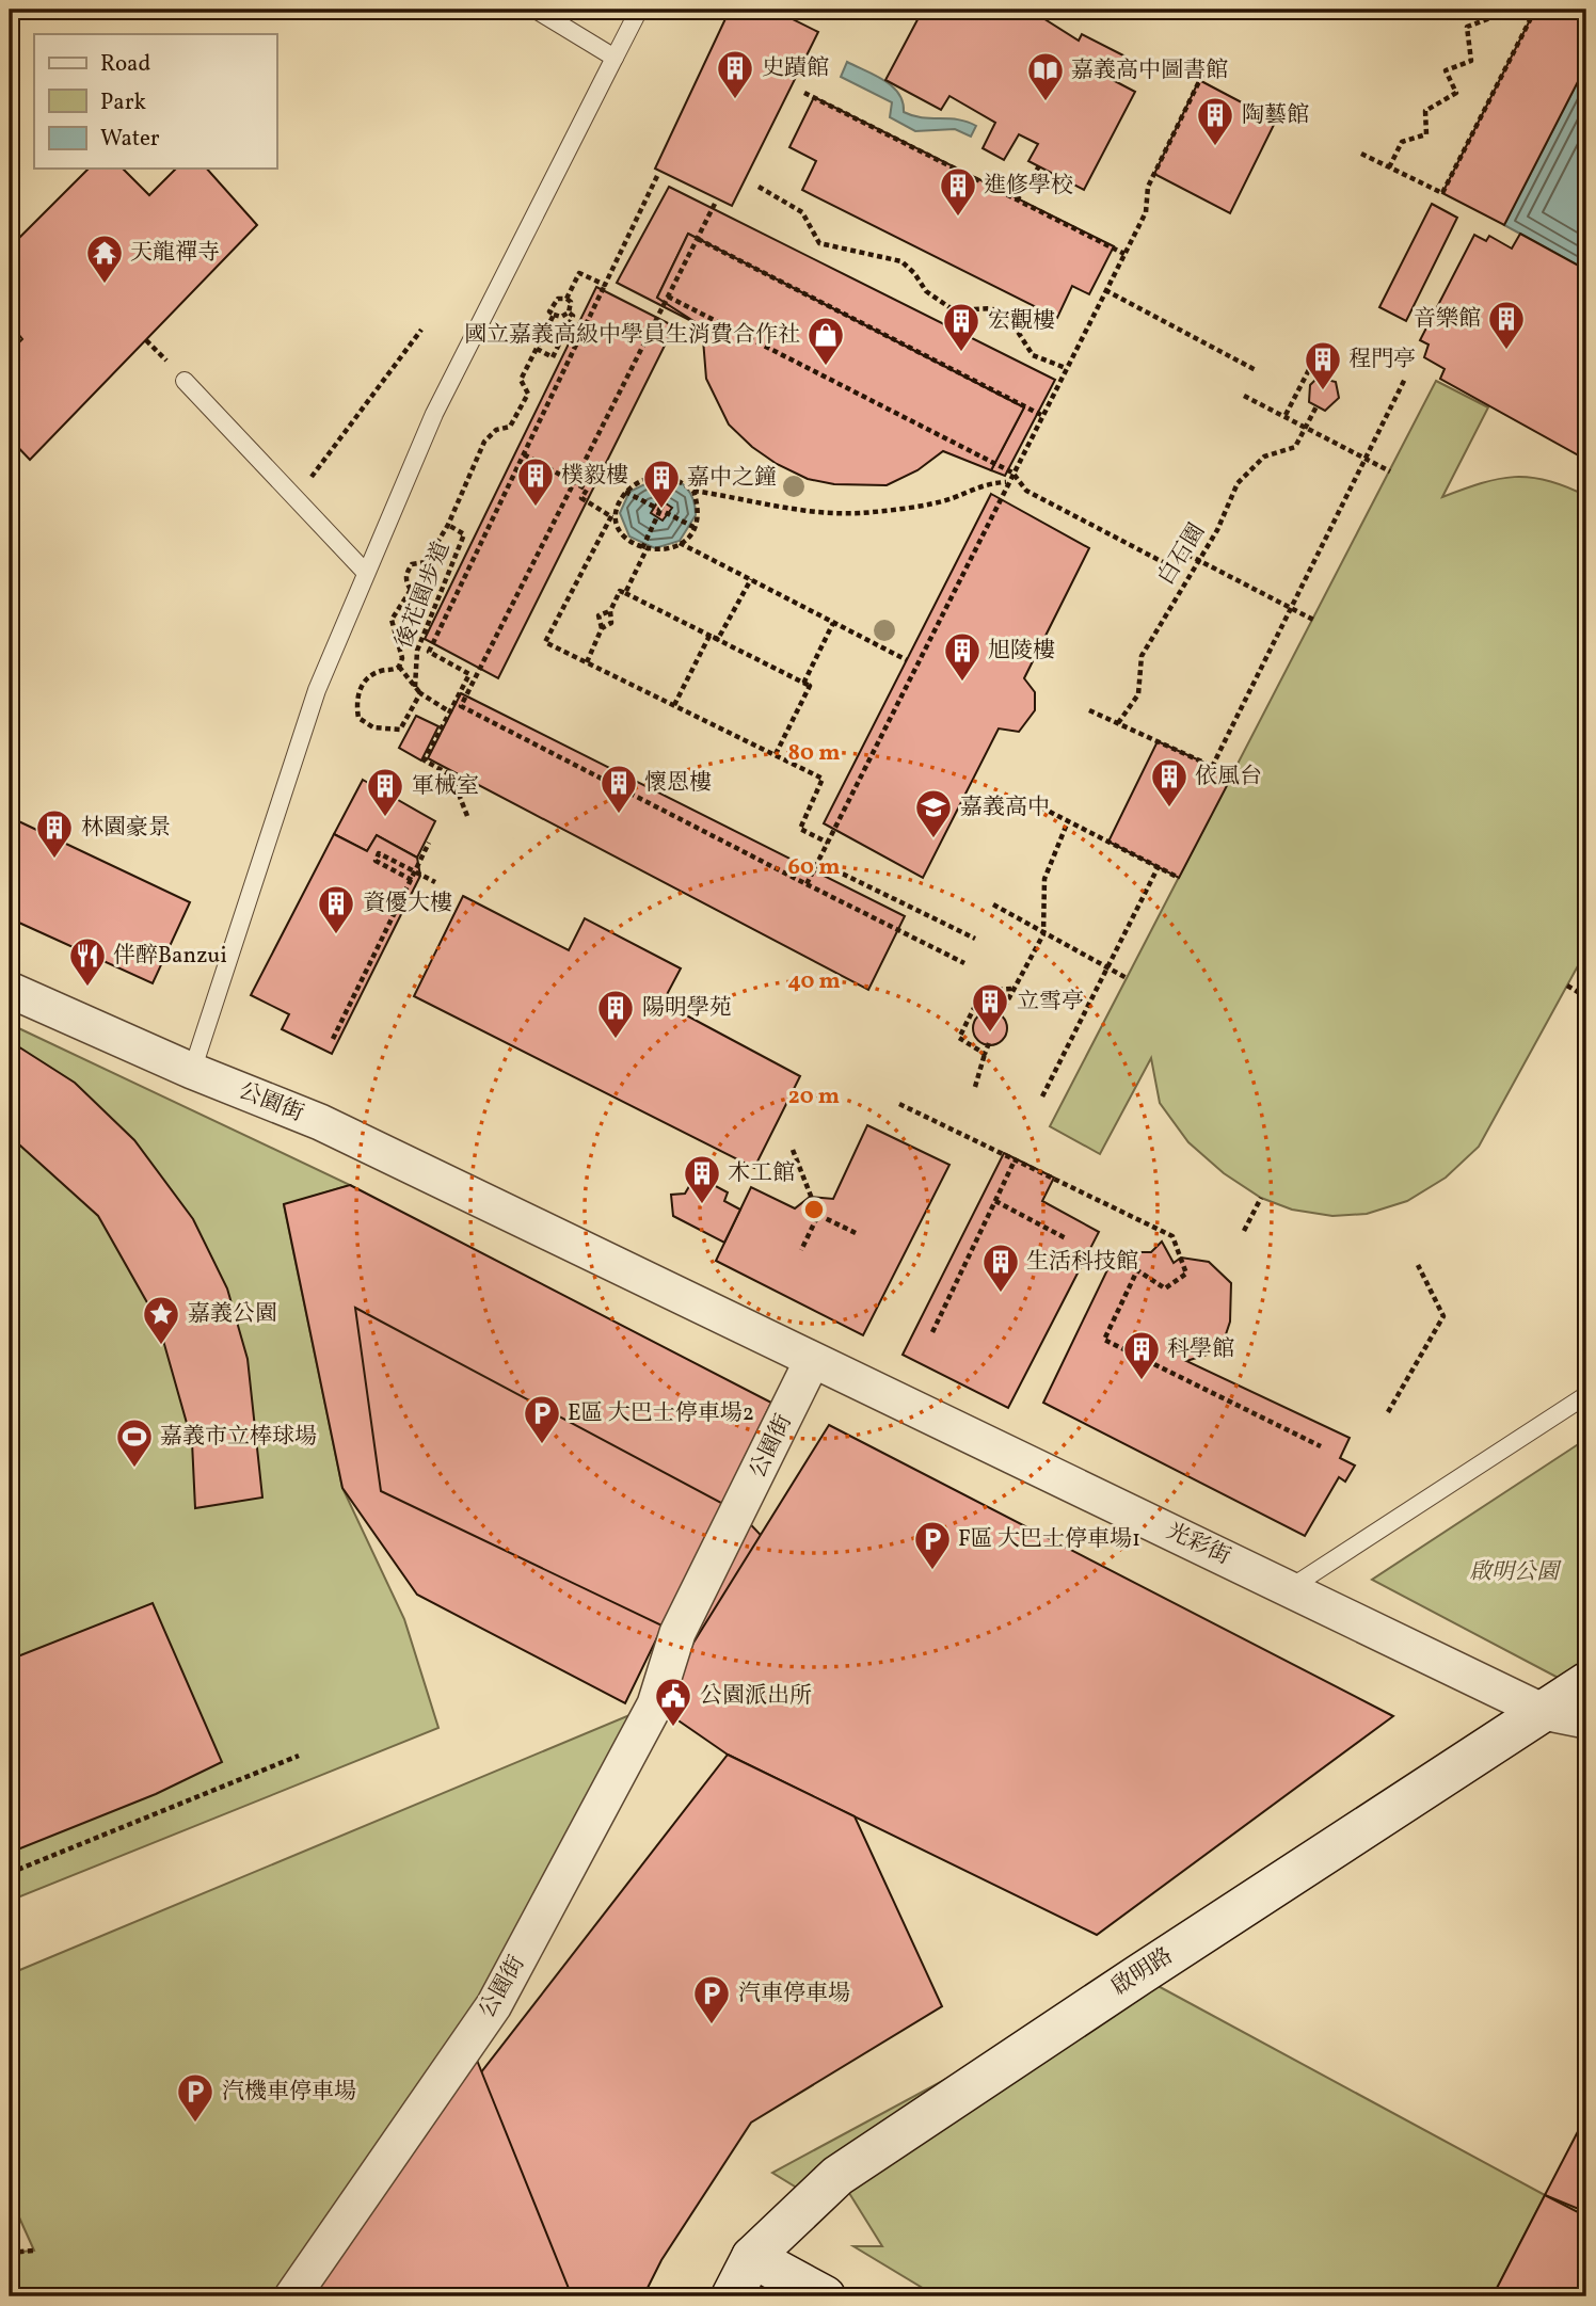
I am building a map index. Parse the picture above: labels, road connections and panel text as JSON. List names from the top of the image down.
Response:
{
  "streets": {
    "street": ["公園街", "光彩街", "啟明路"],
    "path": ["白石園", "後花園步道"]
  },
  "crossings": [
    ["公園街", "光彩街"],
    ["光彩街", "啟明路"]
  ],
  "parks": ["啟明公園"],
  "places": {
    "building": [
      "史蹟館",
      "陶藝館",
      "進修學校",
      "音樂館",
      "宏觀樓",
      "程門亭",
      "樸毅樓",
      "嘉中之鐘",
      "旭陵樓",
      "依風台",
      "懷恩樓",
      "軍械室",
      "林園豪景",
      "資優大樓",
      "立雪亭",
      "陽明學苑",
      "木工館",
      "生活科技館",
      "科學館"
    ],
    "library": ["嘉義高中圖書館"],
    "temple": ["天龍禪寺"],
    "shop": ["國立嘉義高級中學員生消費合作社"],
    "school or university": ["嘉義高中"],
    "restaurant": ["伴醉Banzui"],
    "place": ["嘉義公園"],
    "parking": [
      "E區 大巴士停車場2",
      "F區 大巴士停車場1",
      "汽車停車場",
      "汽機車停車場"
    ],
    "sports": ["嘉義市立棒球場"],
    "public building": ["公園派出所"]
  },
  "legend": ["Road", "Park", "Water"],
  "rings": [
    "80 m",
    "60 m",
    "40 m",
    "20 m"
  ]
}
